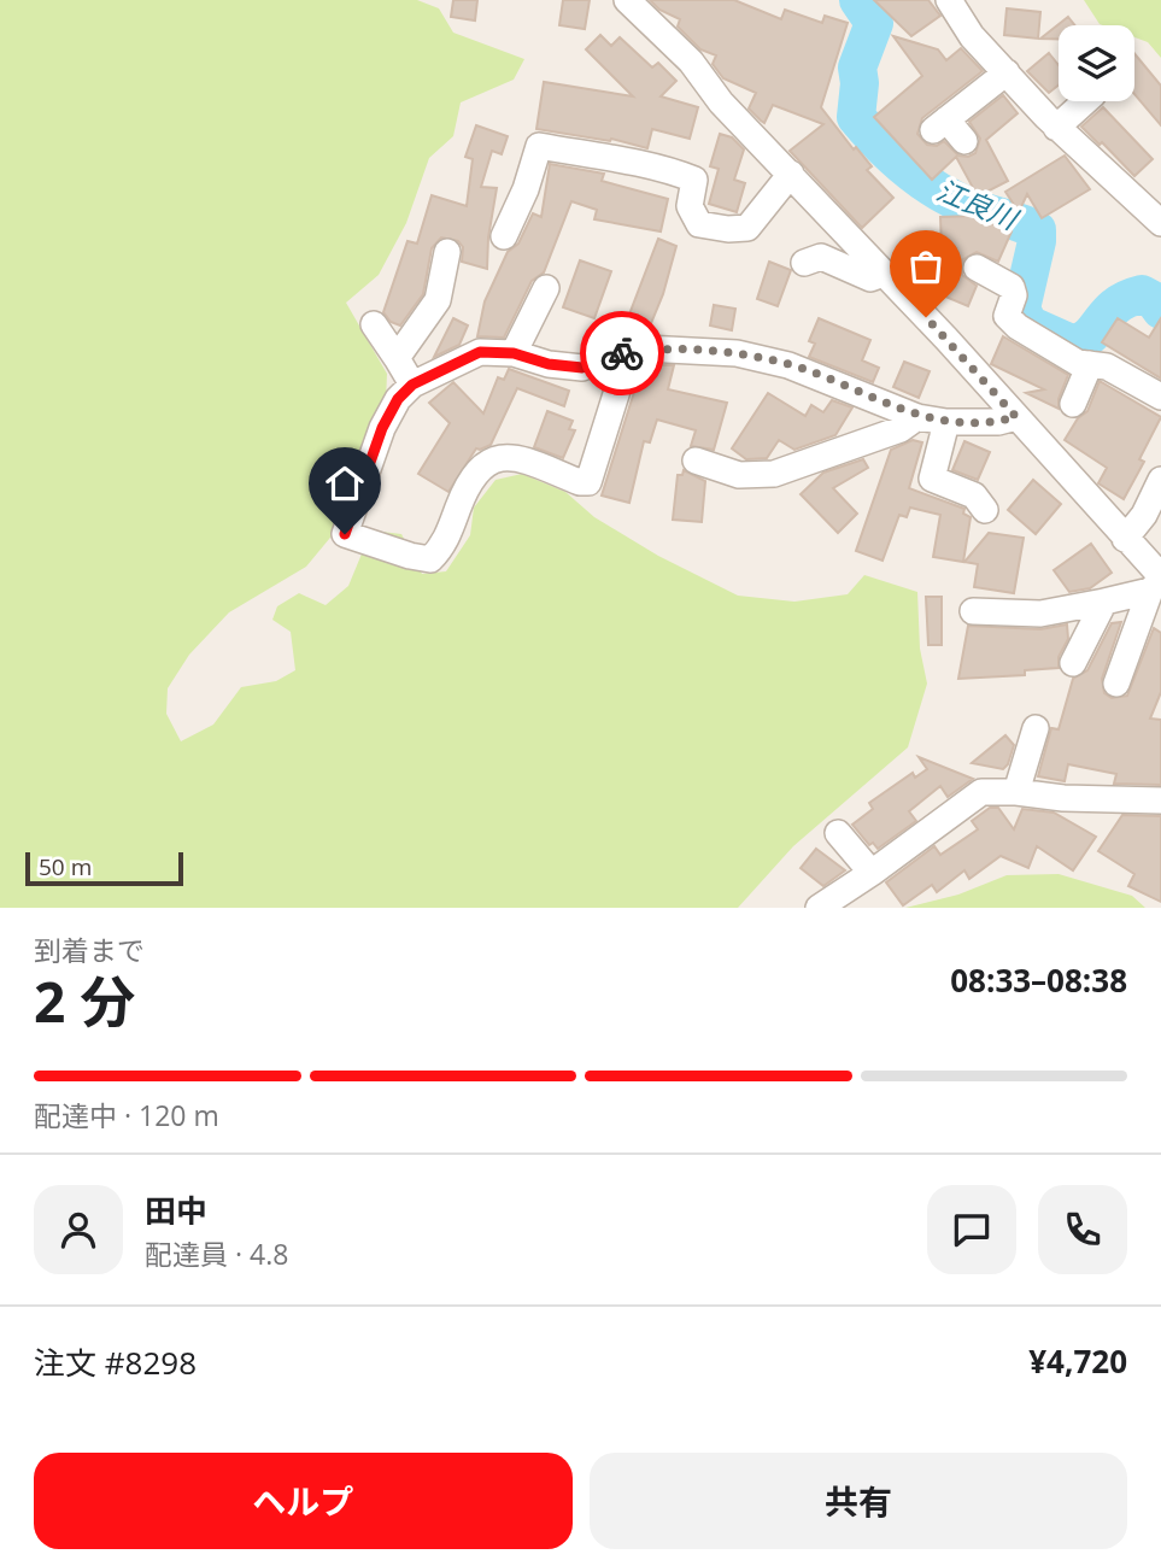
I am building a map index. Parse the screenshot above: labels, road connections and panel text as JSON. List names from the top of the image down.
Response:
{
  "water": ["江良川"],
  "scale_bar": "50 m",
  "page": {
    "scale": "50 m",
    "heading": ["2 分", "到着まで", "08:33–08:38"],
    "panel": [
      "田中",
      "配達員 · 4.8",
      "注文 #8298",
      "¥4,720"
    ],
    "bar": "配達中 · 120 m",
    "buttons": ["ヘルプ", "共有"]
  }
}
